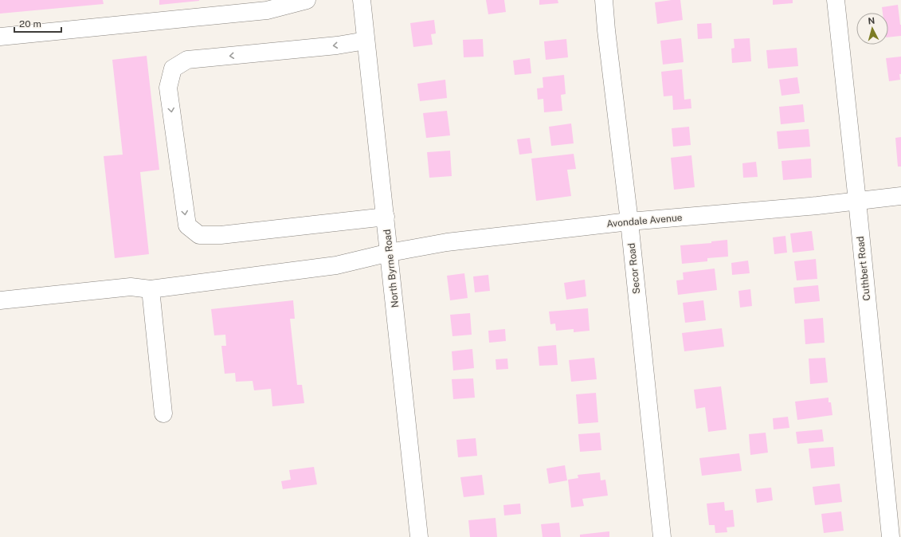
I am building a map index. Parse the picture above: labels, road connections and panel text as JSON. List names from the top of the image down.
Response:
{
  "streets": {
    "street": [
      "Avondale Avenue",
      "North Byrne Road",
      "Secor Road",
      "Cuthbert Road"
    ]
  },
  "crossings": [
    ["Avondale Avenue", "North Byrne Road"],
    ["Avondale Avenue", "Secor Road"],
    ["Avondale Avenue", "Cuthbert Road"]
  ],
  "scale_bar": "20 m",
  "north": "top"
}
